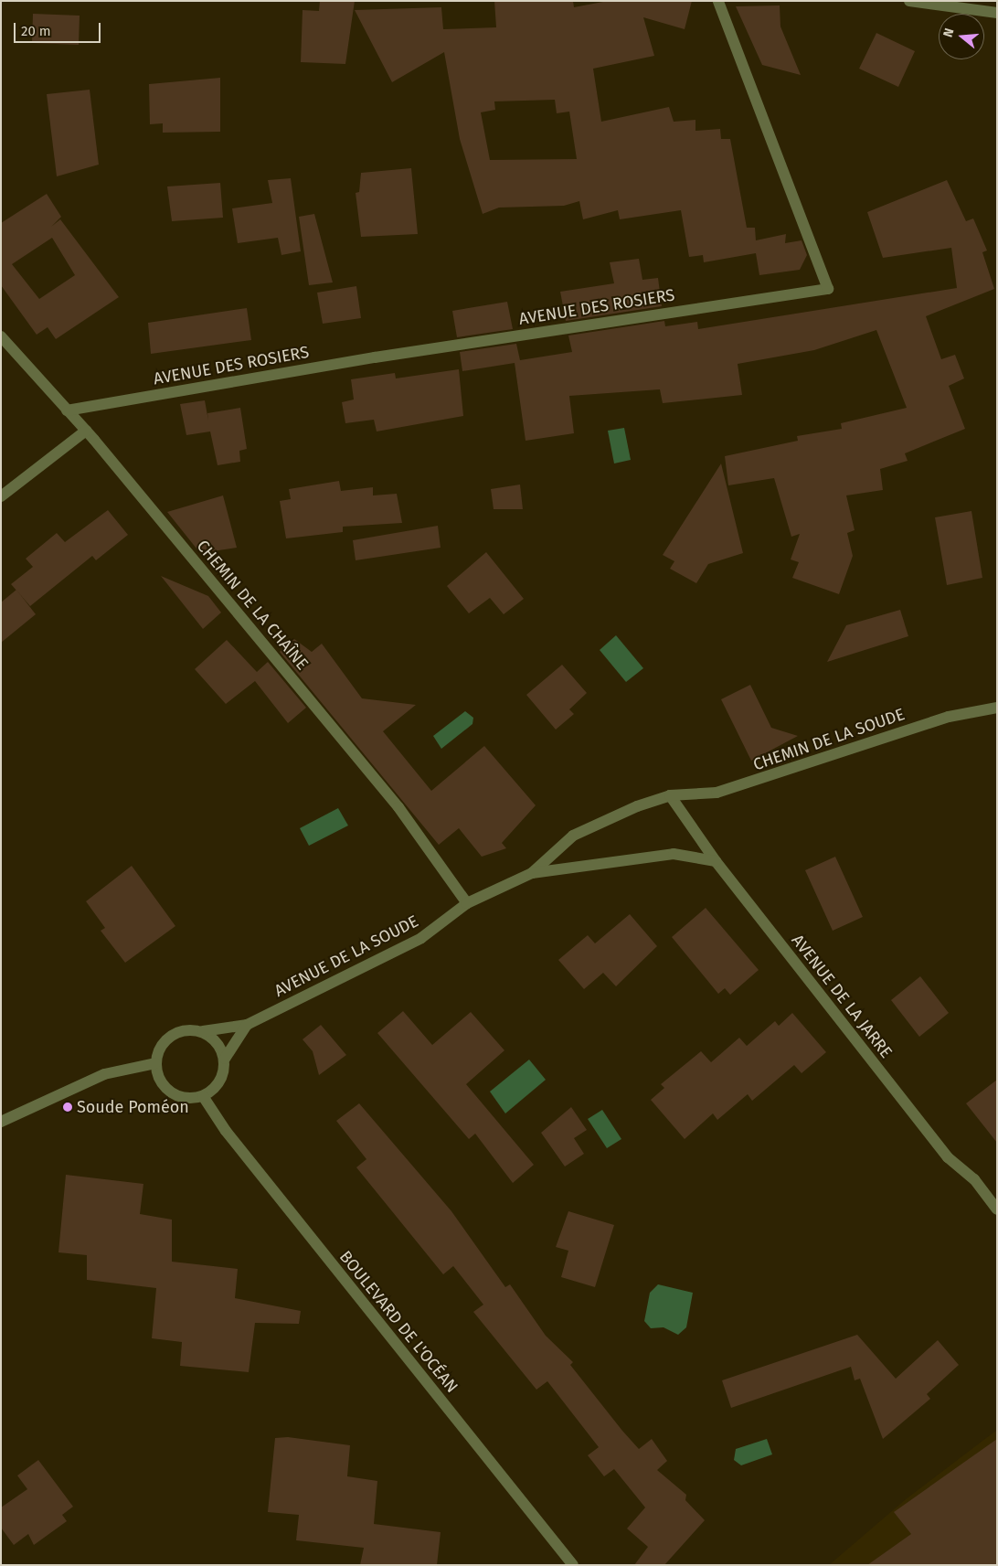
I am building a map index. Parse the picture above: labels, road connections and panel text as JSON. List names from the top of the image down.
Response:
{
  "streets": {
    "street": [
      "AVENUE DES ROSIERS",
      "CHEMIN DE LA CHAÎNE",
      "CHEMIN DE LA SOUDE",
      "AVENUE DE LA SOUDE",
      "AVENUE DE LA JARRE",
      "BOULEVARD DE L'OCÉAN"
    ]
  },
  "crossings": [
    ["AVENUE DES ROSIERS", "CHEMIN DE LA CHAÎNE"],
    ["CHEMIN DE LA CHAÎNE", "AVENUE DE LA SOUDE"],
    ["CHEMIN DE LA SOUDE", "AVENUE DE LA SOUDE"],
    ["CHEMIN DE LA SOUDE", "AVENUE DE LA JARRE"],
    ["AVENUE DE LA SOUDE", "AVENUE DE LA JARRE"],
    ["AVENUE DE LA SOUDE", "BOULEVARD DE L'OCÉAN"]
  ],
  "places": ["Soude Poméon"],
  "scale_bar": "20 m",
  "north": "left"
}
